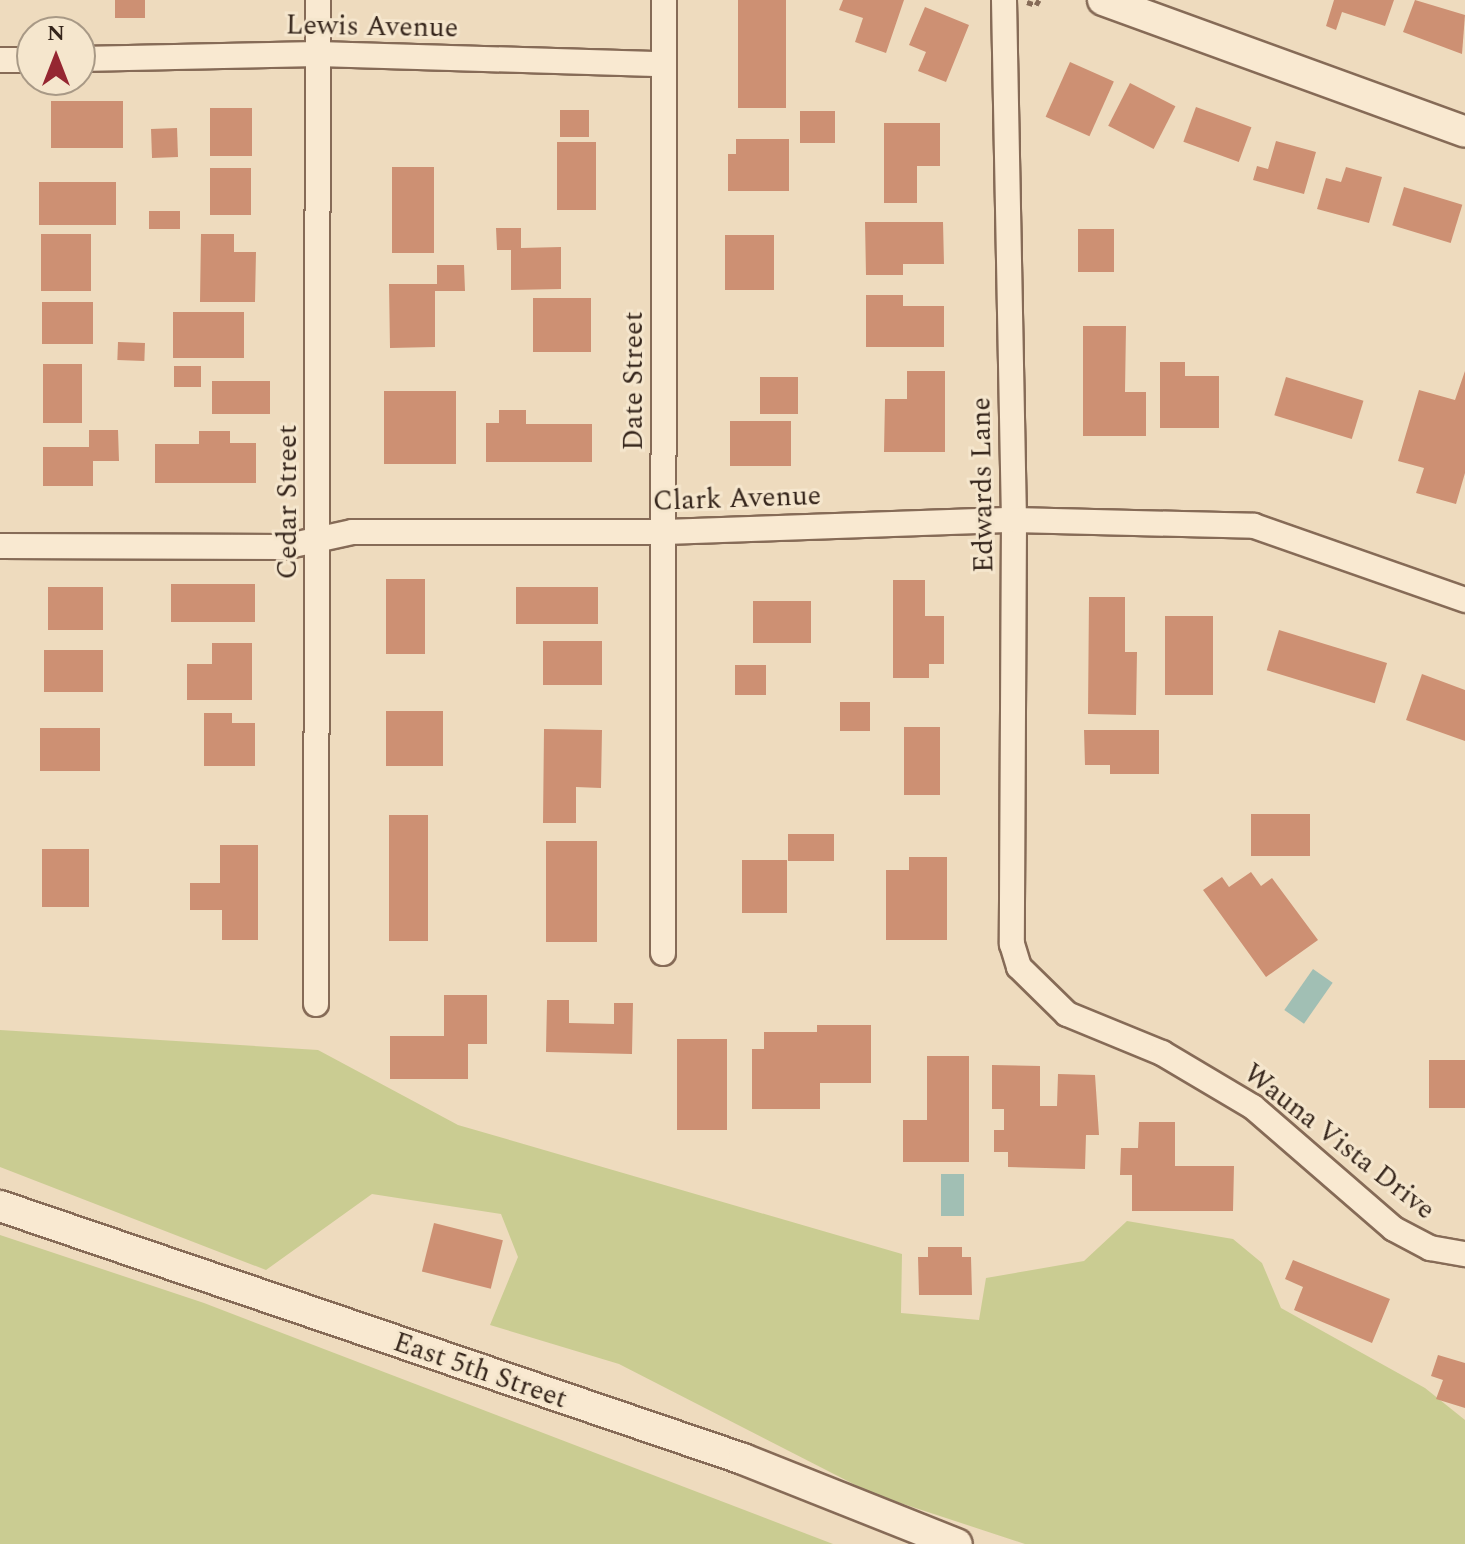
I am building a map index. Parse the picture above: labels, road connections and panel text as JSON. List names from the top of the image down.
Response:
{
  "streets": {
    "street": [
      "Lewis Avenue",
      "Date Street",
      "Edwards Lane",
      "Clark Avenue",
      "Cedar Street",
      "Wauna Vista Drive",
      "East 5th Street"
    ]
  },
  "crossings": [
    ["Lewis Avenue", "Date Street"],
    ["Lewis Avenue", "Cedar Street"],
    ["Date Street", "Clark Avenue"],
    ["Edwards Lane", "Clark Avenue"],
    ["Edwards Lane", "Wauna Vista Drive"],
    ["Clark Avenue", "Cedar Street"]
  ],
  "north": "top"
}
